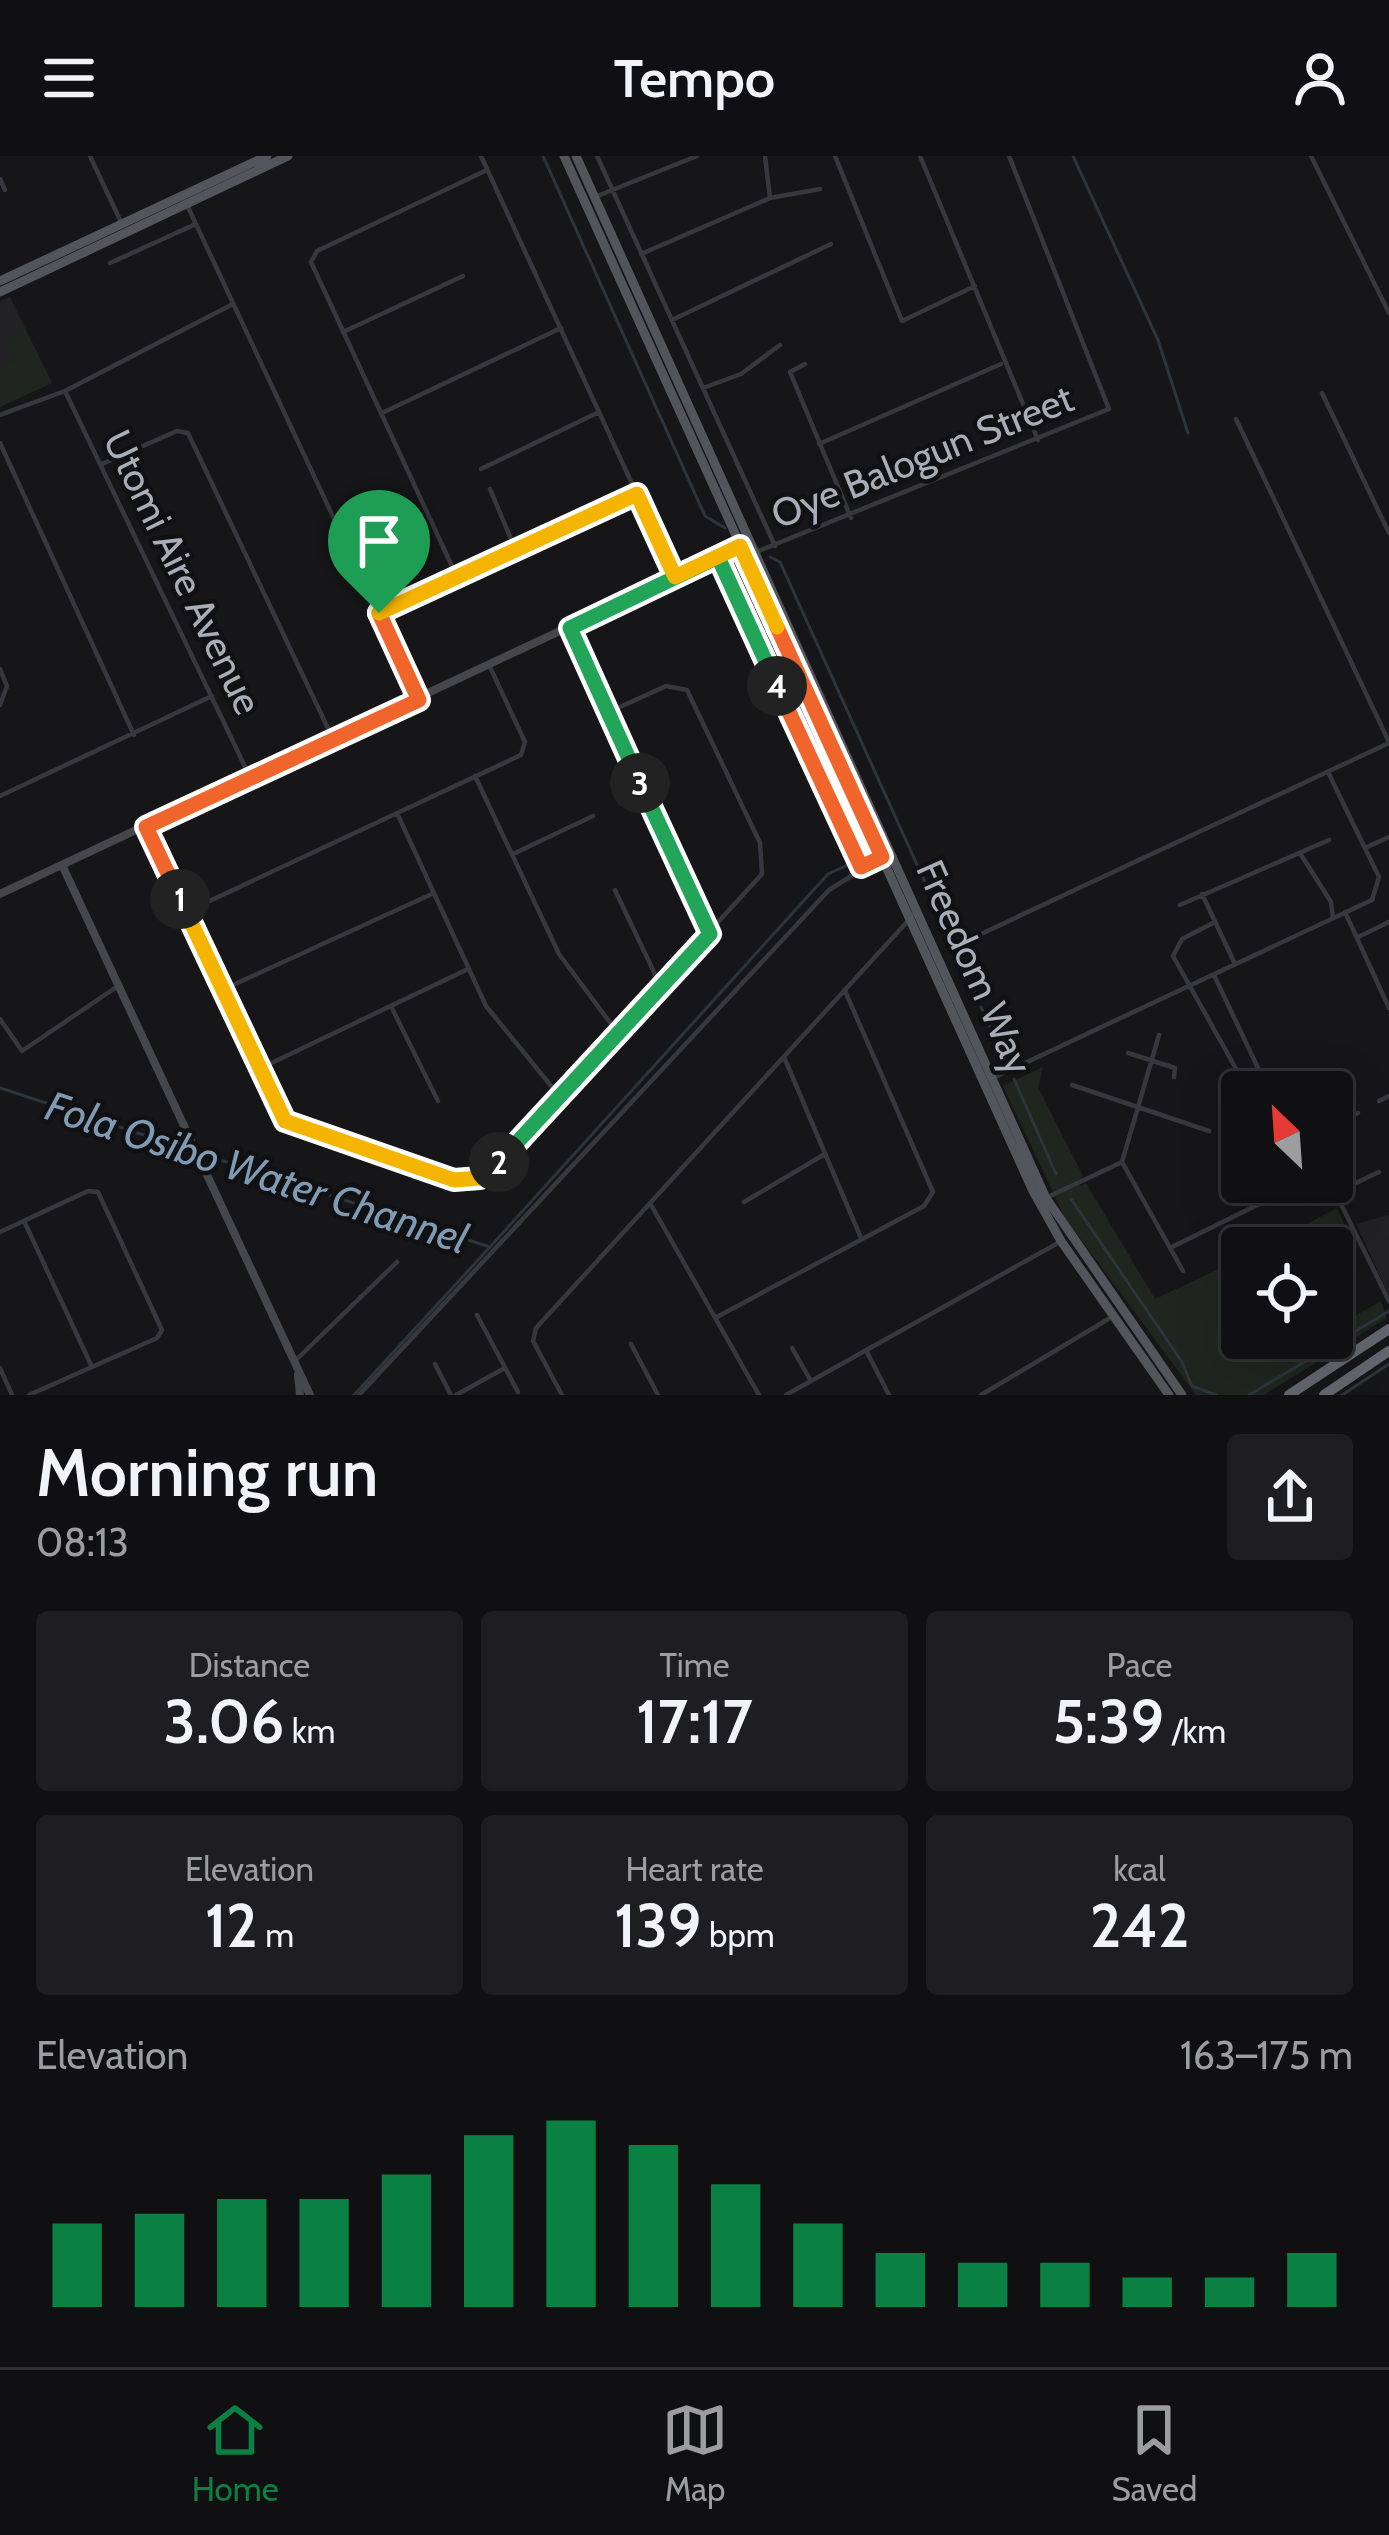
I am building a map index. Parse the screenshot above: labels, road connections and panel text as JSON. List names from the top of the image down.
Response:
{
  "streets": {
    "main road": ["Freedom Way"],
    "street": ["Oye Balogun Street", "Utomi Aire Avenue"]
  },
  "crossings": [
    ["Oye Balogun Street", "Freedom Way"]
  ],
  "water": ["Fola Osibo Water Channel"],
  "north": "top left",
  "page": {
    "header": "Tempo",
    "pins": [
      "4",
      "3",
      "1",
      "2"
    ],
    "heading": ["Morning run", "08:13"],
    "stats": [
      ["Distance", "3.06 km"],
      ["Time", "17:17"],
      ["Pace", "5:39 /km"],
      ["Elevation", "12 m"],
      ["Heart rate", "139 bpm"],
      ["kcal", "242"]
    ],
    "chart": ["Elevation", "163–175 m"],
    "tabs": ["Home", "Map", "Saved"]
  }
}
